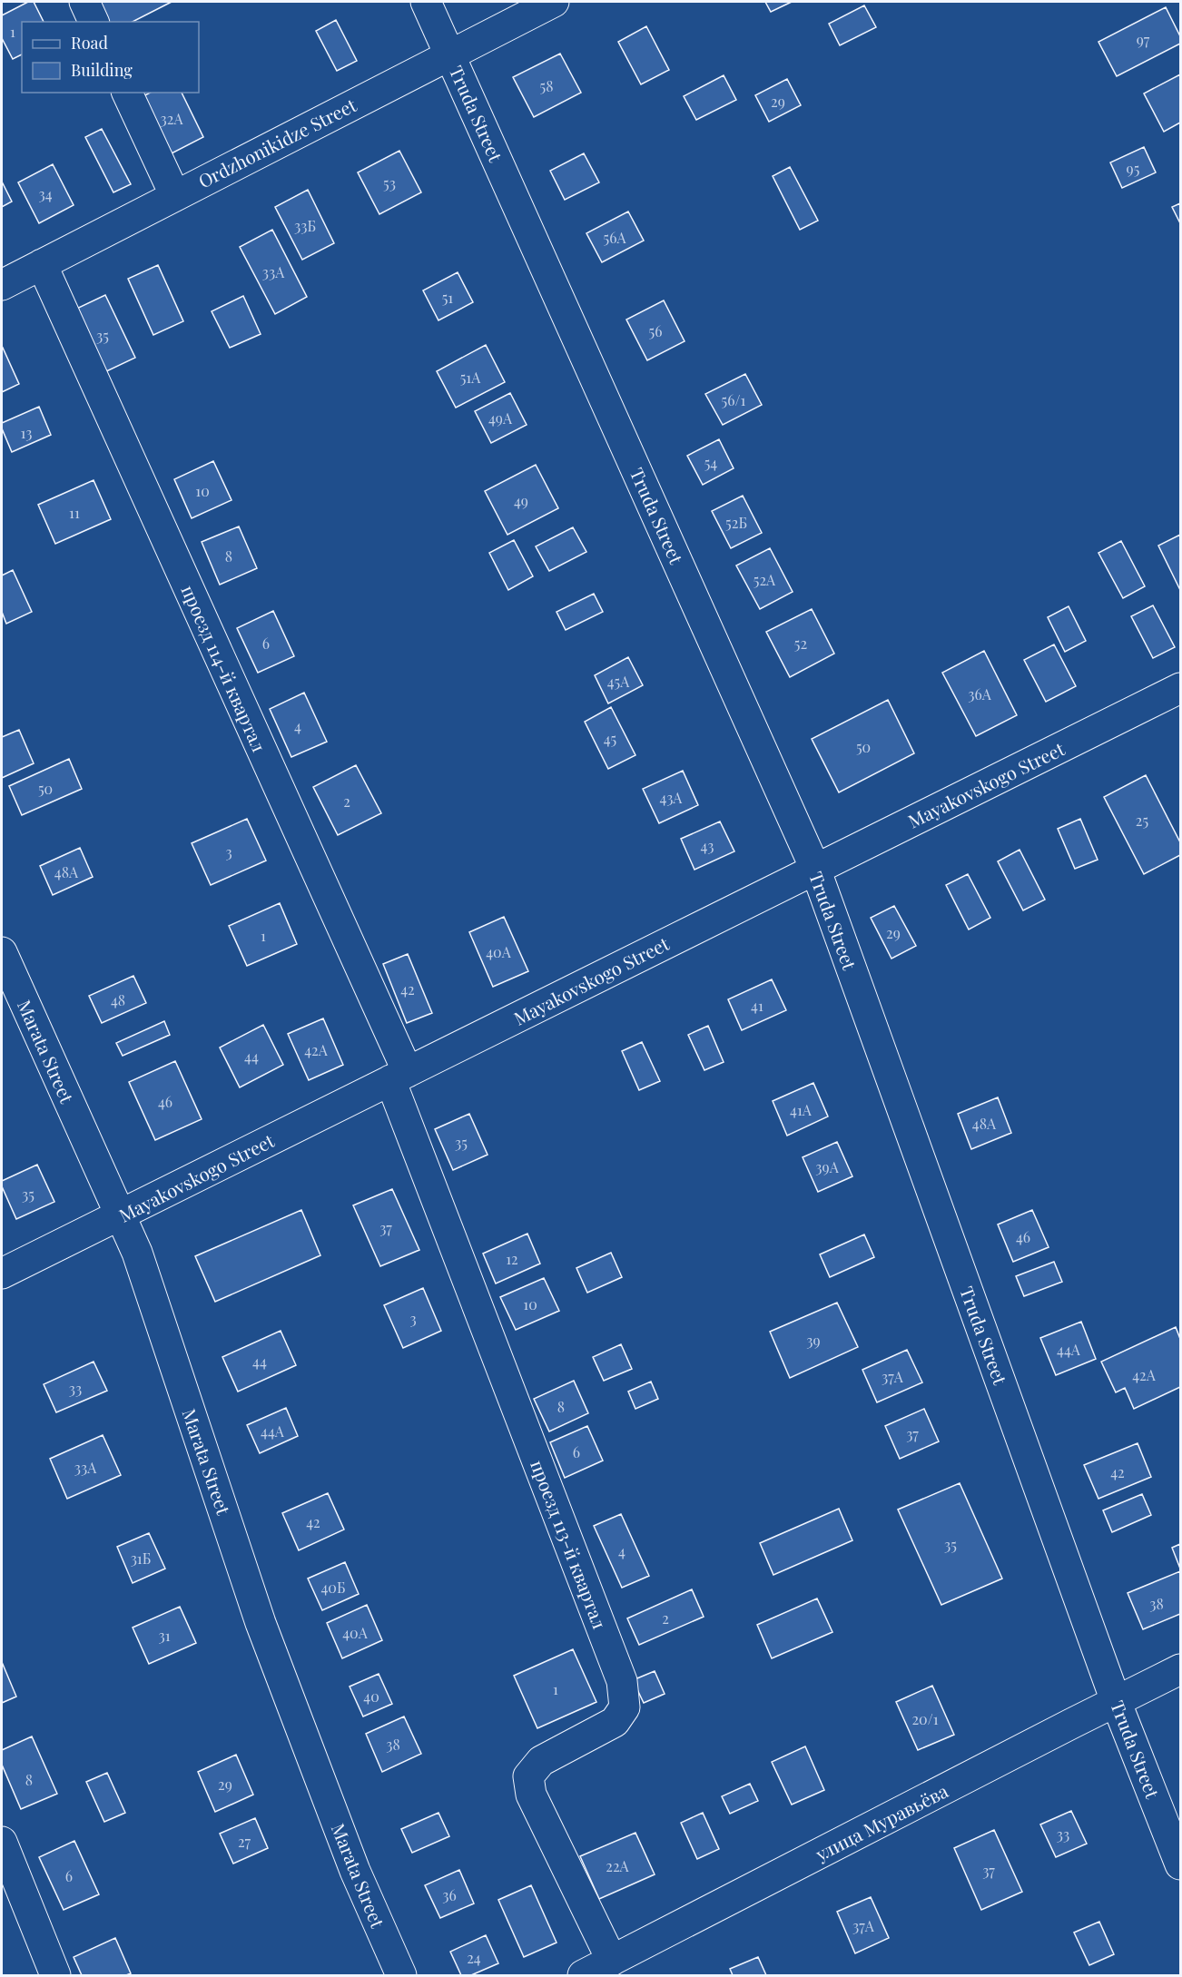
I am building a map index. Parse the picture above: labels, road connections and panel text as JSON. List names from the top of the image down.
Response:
{
  "streets": {
    "street": [
      "Truda Street",
      "Ordzhonikidze Street",
      "проезд 114-й квартал",
      "Mayakovskogo Street",
      "Marata Street",
      "проезд 113-й квартал",
      "улица Муравьёва"
    ]
  },
  "crossings": [
    ["Truda Street", "Ordzhonikidze Street"],
    ["Truda Street", "Mayakovskogo Street"],
    ["Truda Street", "улица Муравьёва"],
    ["Ordzhonikidze Street", "проезд 114-й квартал"],
    ["проезд 114-й квартал", "Mayakovskogo Street"],
    ["проезд 114-й квартал", "проезд 113-й квартал"],
    ["Mayakovskogo Street", "Marata Street"],
    ["Mayakovskogo Street", "проезд 113-й квартал"],
    ["проезд 113-й квартал", "улица Муравьёва"]
  ],
  "house_numbers": [
    "1",
    "97",
    "58",
    "29",
    "32А",
    "95",
    "53",
    "34",
    "33Б",
    "56А",
    "33А",
    "51",
    "56",
    "35",
    "51А",
    "56/1",
    "49А",
    "13",
    "54",
    "10",
    "49",
    "11",
    "52Б",
    "8",
    "52А",
    "6",
    "52",
    "45А",
    "36А",
    "4",
    "45",
    "50",
    "50",
    "43А",
    "2",
    "25",
    "43",
    "3",
    "48А",
    "29",
    "1",
    "40А",
    "42",
    "48",
    "41",
    "42А",
    "44",
    "46",
    "41А",
    "48А",
    "35",
    "39А",
    "35",
    "37",
    "46",
    "12",
    "10",
    "3",
    "39",
    "44А",
    "44",
    "42А",
    "37А",
    "33",
    "8",
    "44А",
    "37",
    "6",
    "33А",
    "42",
    "42",
    "35",
    "4",
    "31Б",
    "40Б",
    "38",
    "2",
    "40А",
    "31",
    "1",
    "40",
    "20/1",
    "38",
    "8",
    "29",
    "33",
    "27",
    "22А",
    "37",
    "6",
    "36",
    "37А",
    "24"
  ],
  "legend": ["Road", "Building"]
}
